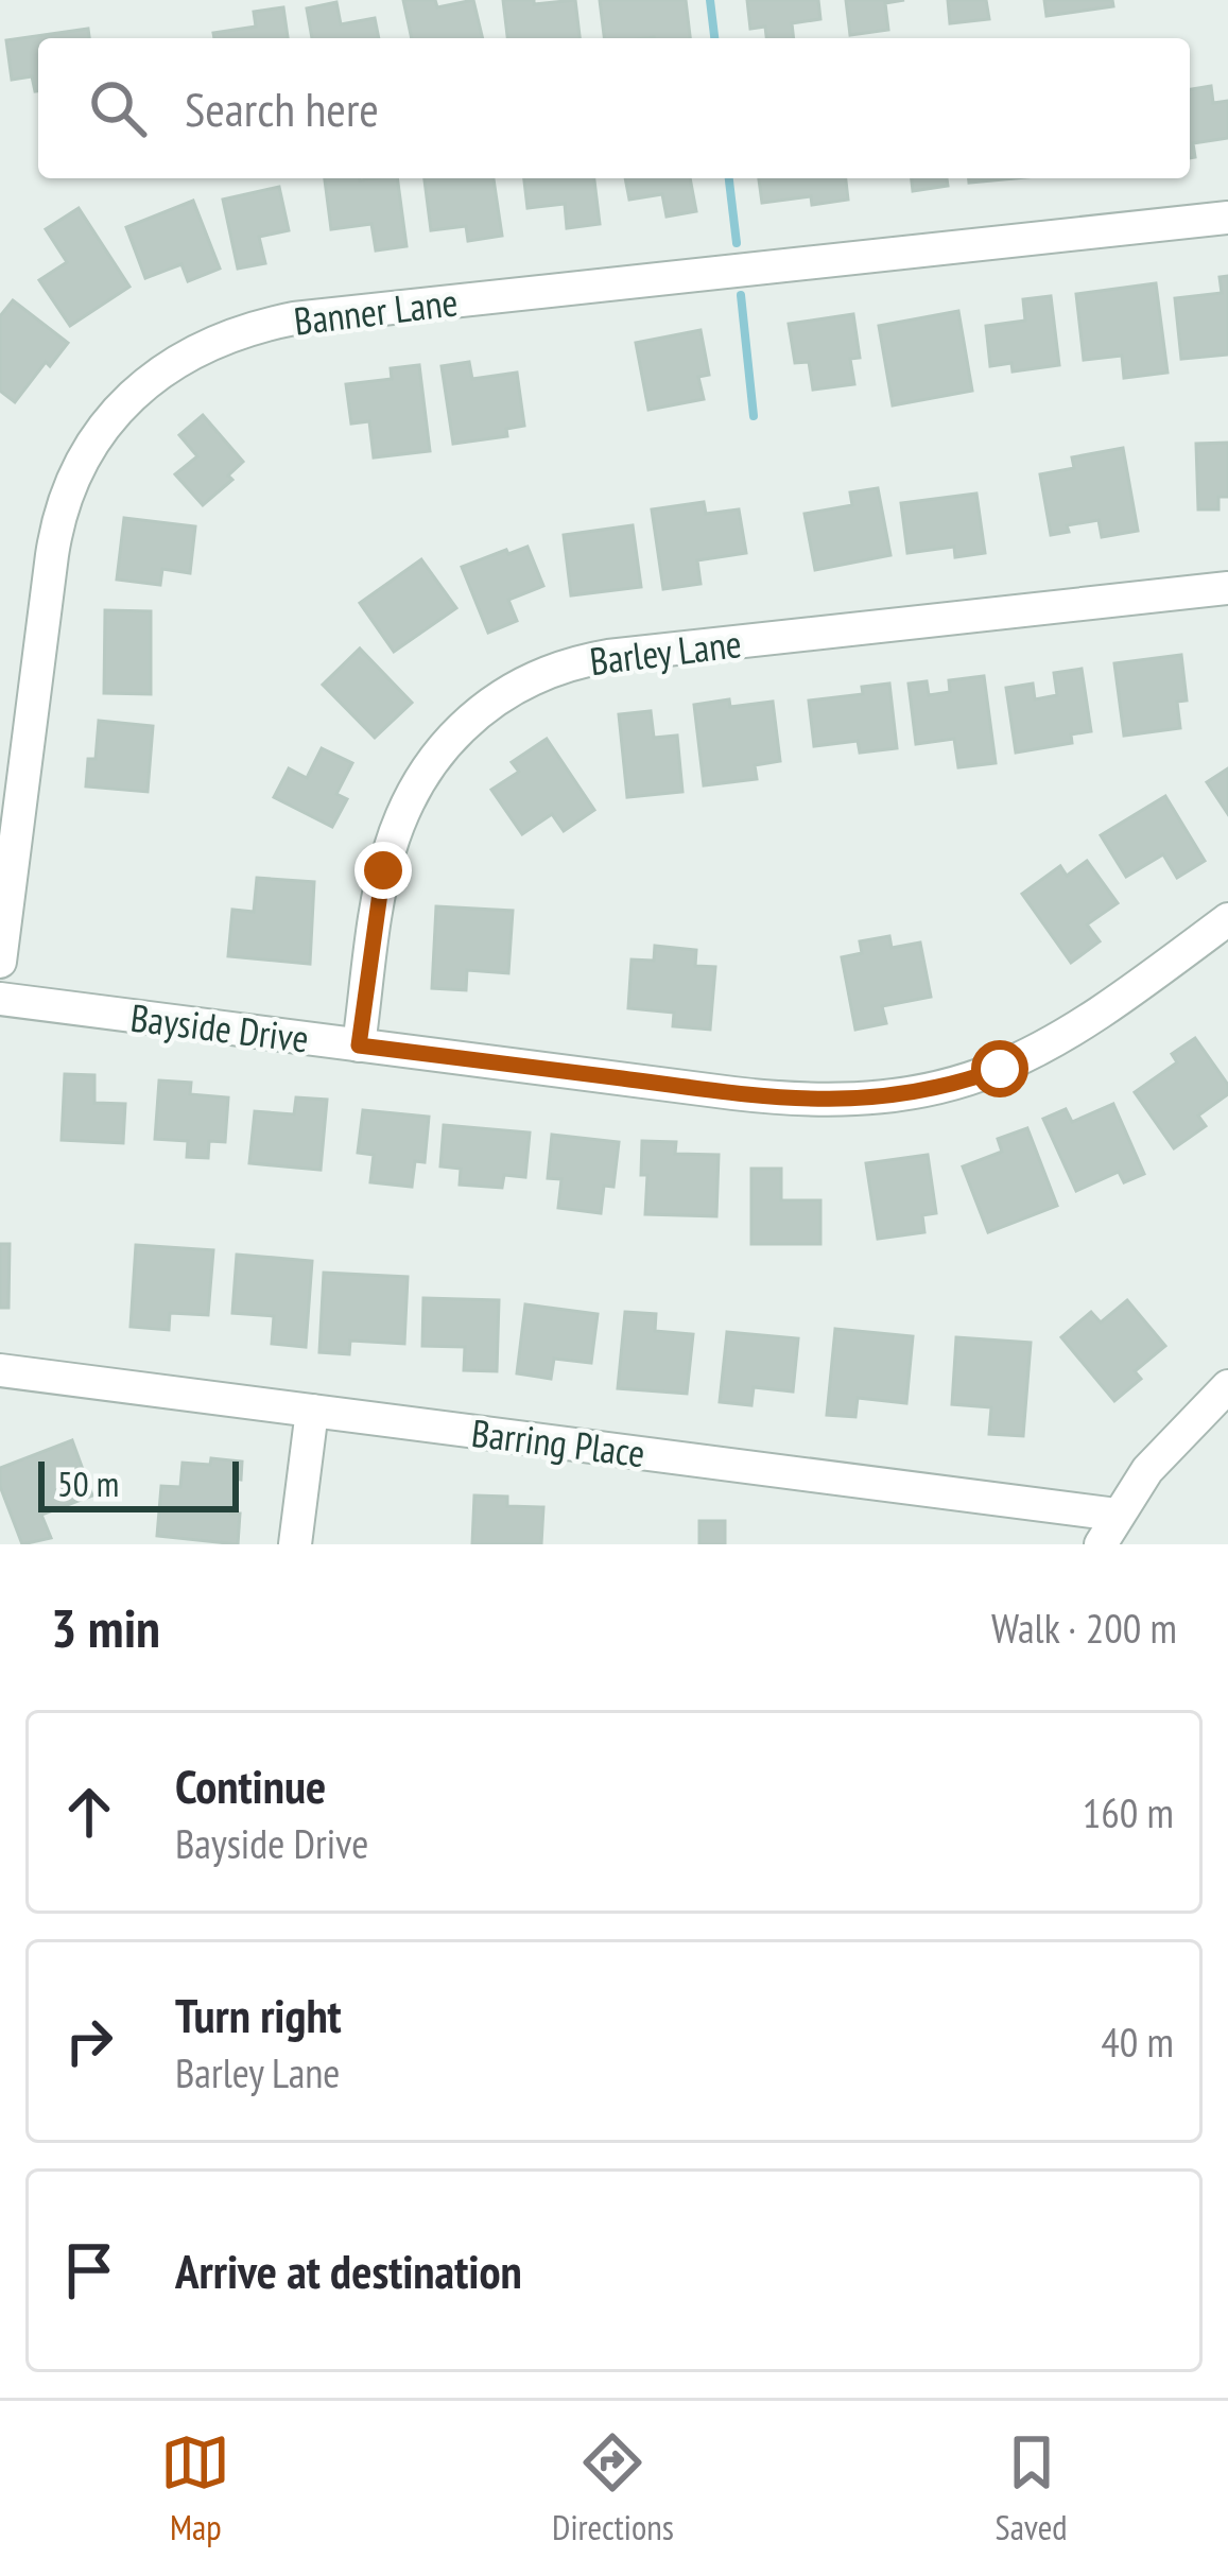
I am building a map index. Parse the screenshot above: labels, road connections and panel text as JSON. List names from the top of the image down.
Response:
{
  "streets": {
    "street": [
      "Banner Lane",
      "Barley Lane",
      "Bayside Drive",
      "Barring Place"
    ]
  },
  "crossings": [
    ["Barley Lane", "Bayside Drive"]
  ],
  "scale_bar": "50 m",
  "page": {
    "search": "Search here",
    "scale": "50 m",
    "heading": ["3 min", "Walk · 200 m"],
    "list": [
      ["Continue", "Bayside Drive", "160 m"],
      ["Turn right", "Barley Lane", "40 m"],
      "Arrive at destination"
    ],
    "nav": ["Map", "Directions", "Saved"]
  }
}
